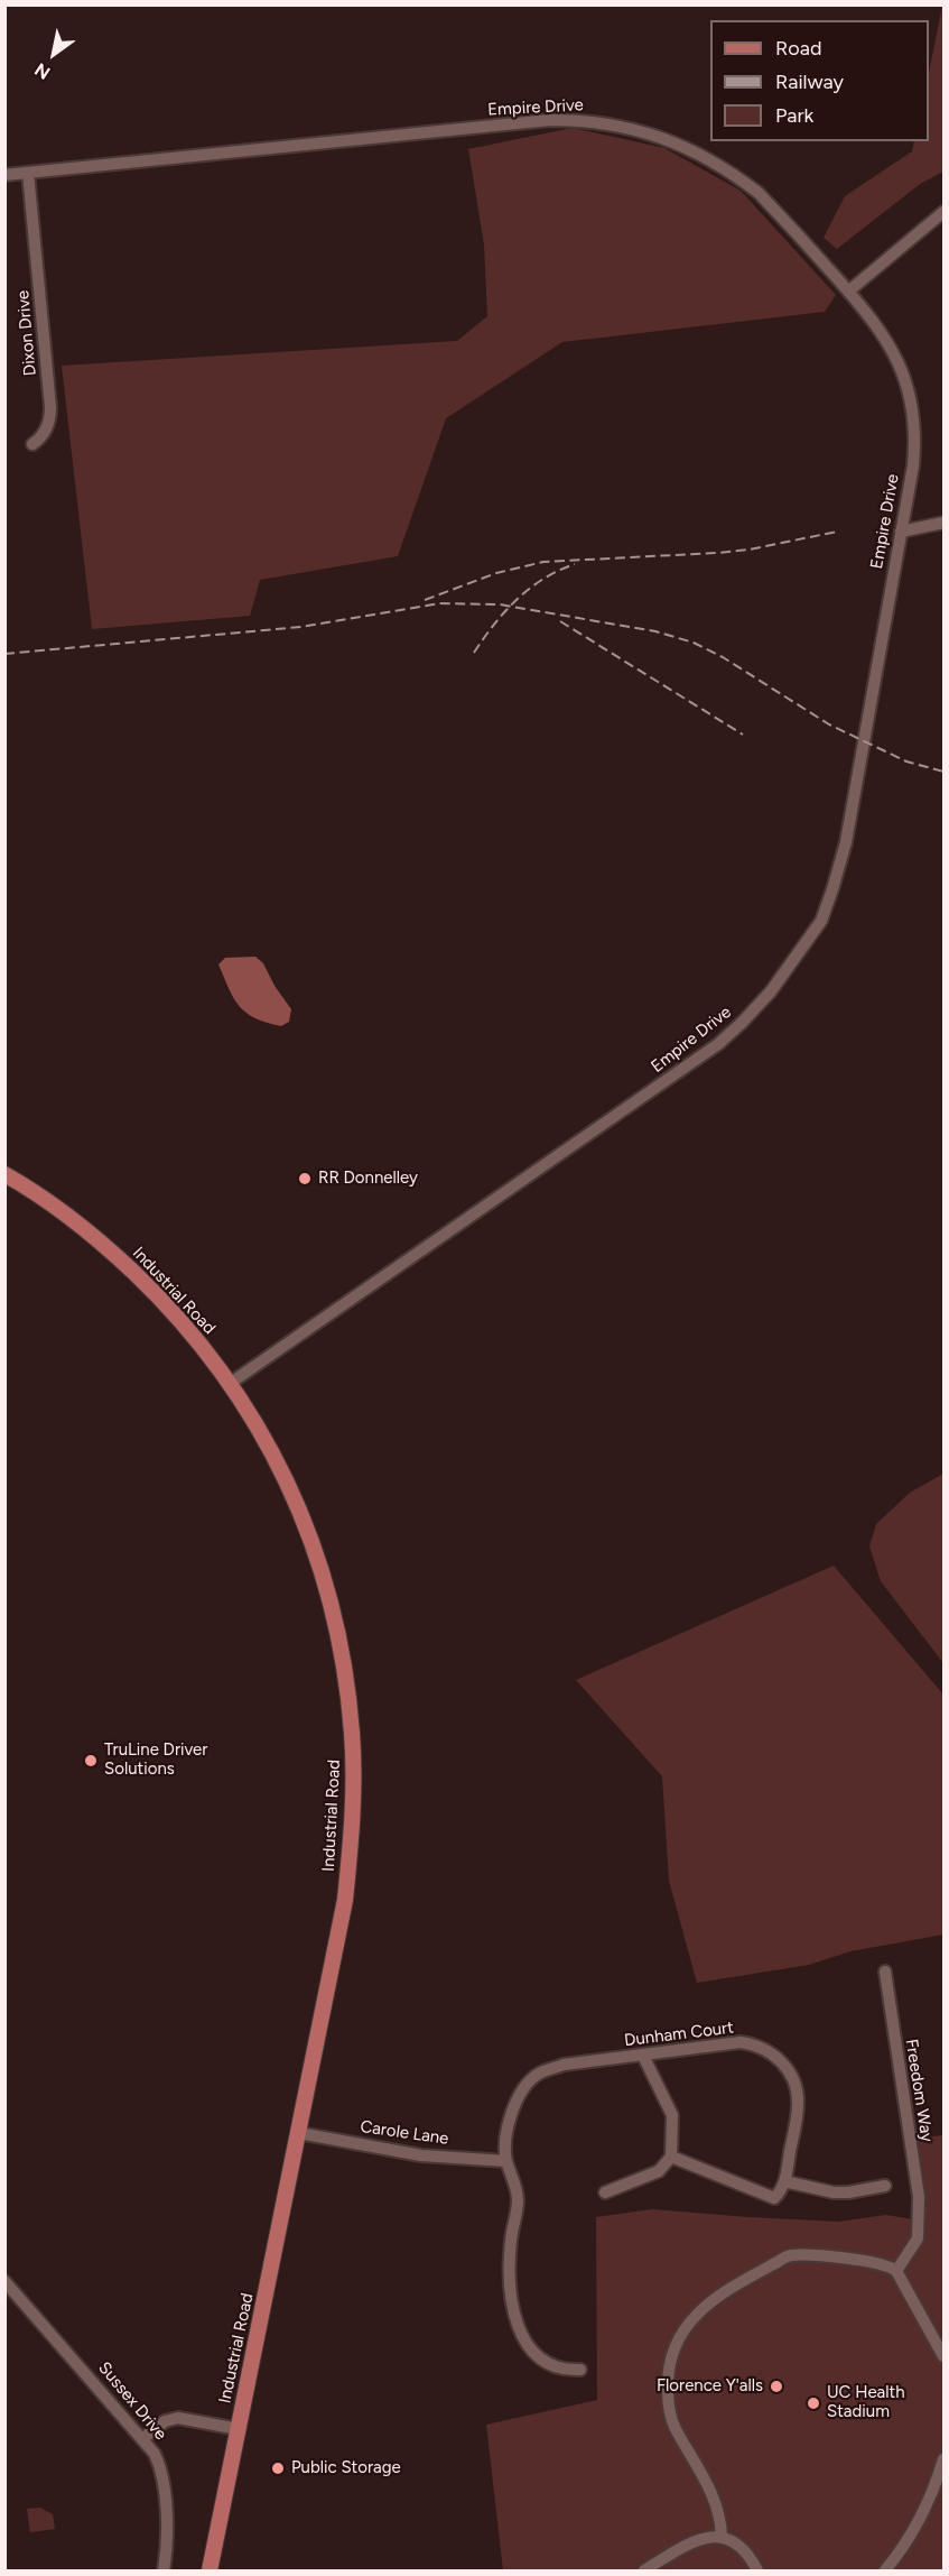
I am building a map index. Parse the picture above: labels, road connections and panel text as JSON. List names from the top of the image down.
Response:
{
  "streets": {
    "main road": ["Industrial Road"],
    "street": [
      "Empire Drive",
      "Dixon Drive",
      "Dunham Court",
      "Freedom Way",
      "Carole Lane",
      "Sussex Drive"
    ]
  },
  "crossings": [
    ["Empire Drive", "Dixon Drive"],
    ["Empire Drive", "Industrial Road"],
    ["Industrial Road", "Carole Lane"],
    ["Dunham Court", "Carole Lane"]
  ],
  "places": [
    "RR Donnelley",
    "TruLine Driver Solutions",
    "Florence Y'alls",
    "UC Health Stadium",
    "Public Storage"
  ],
  "legend": ["Road", "Railway", "Park"],
  "north": "bottom left"
}
